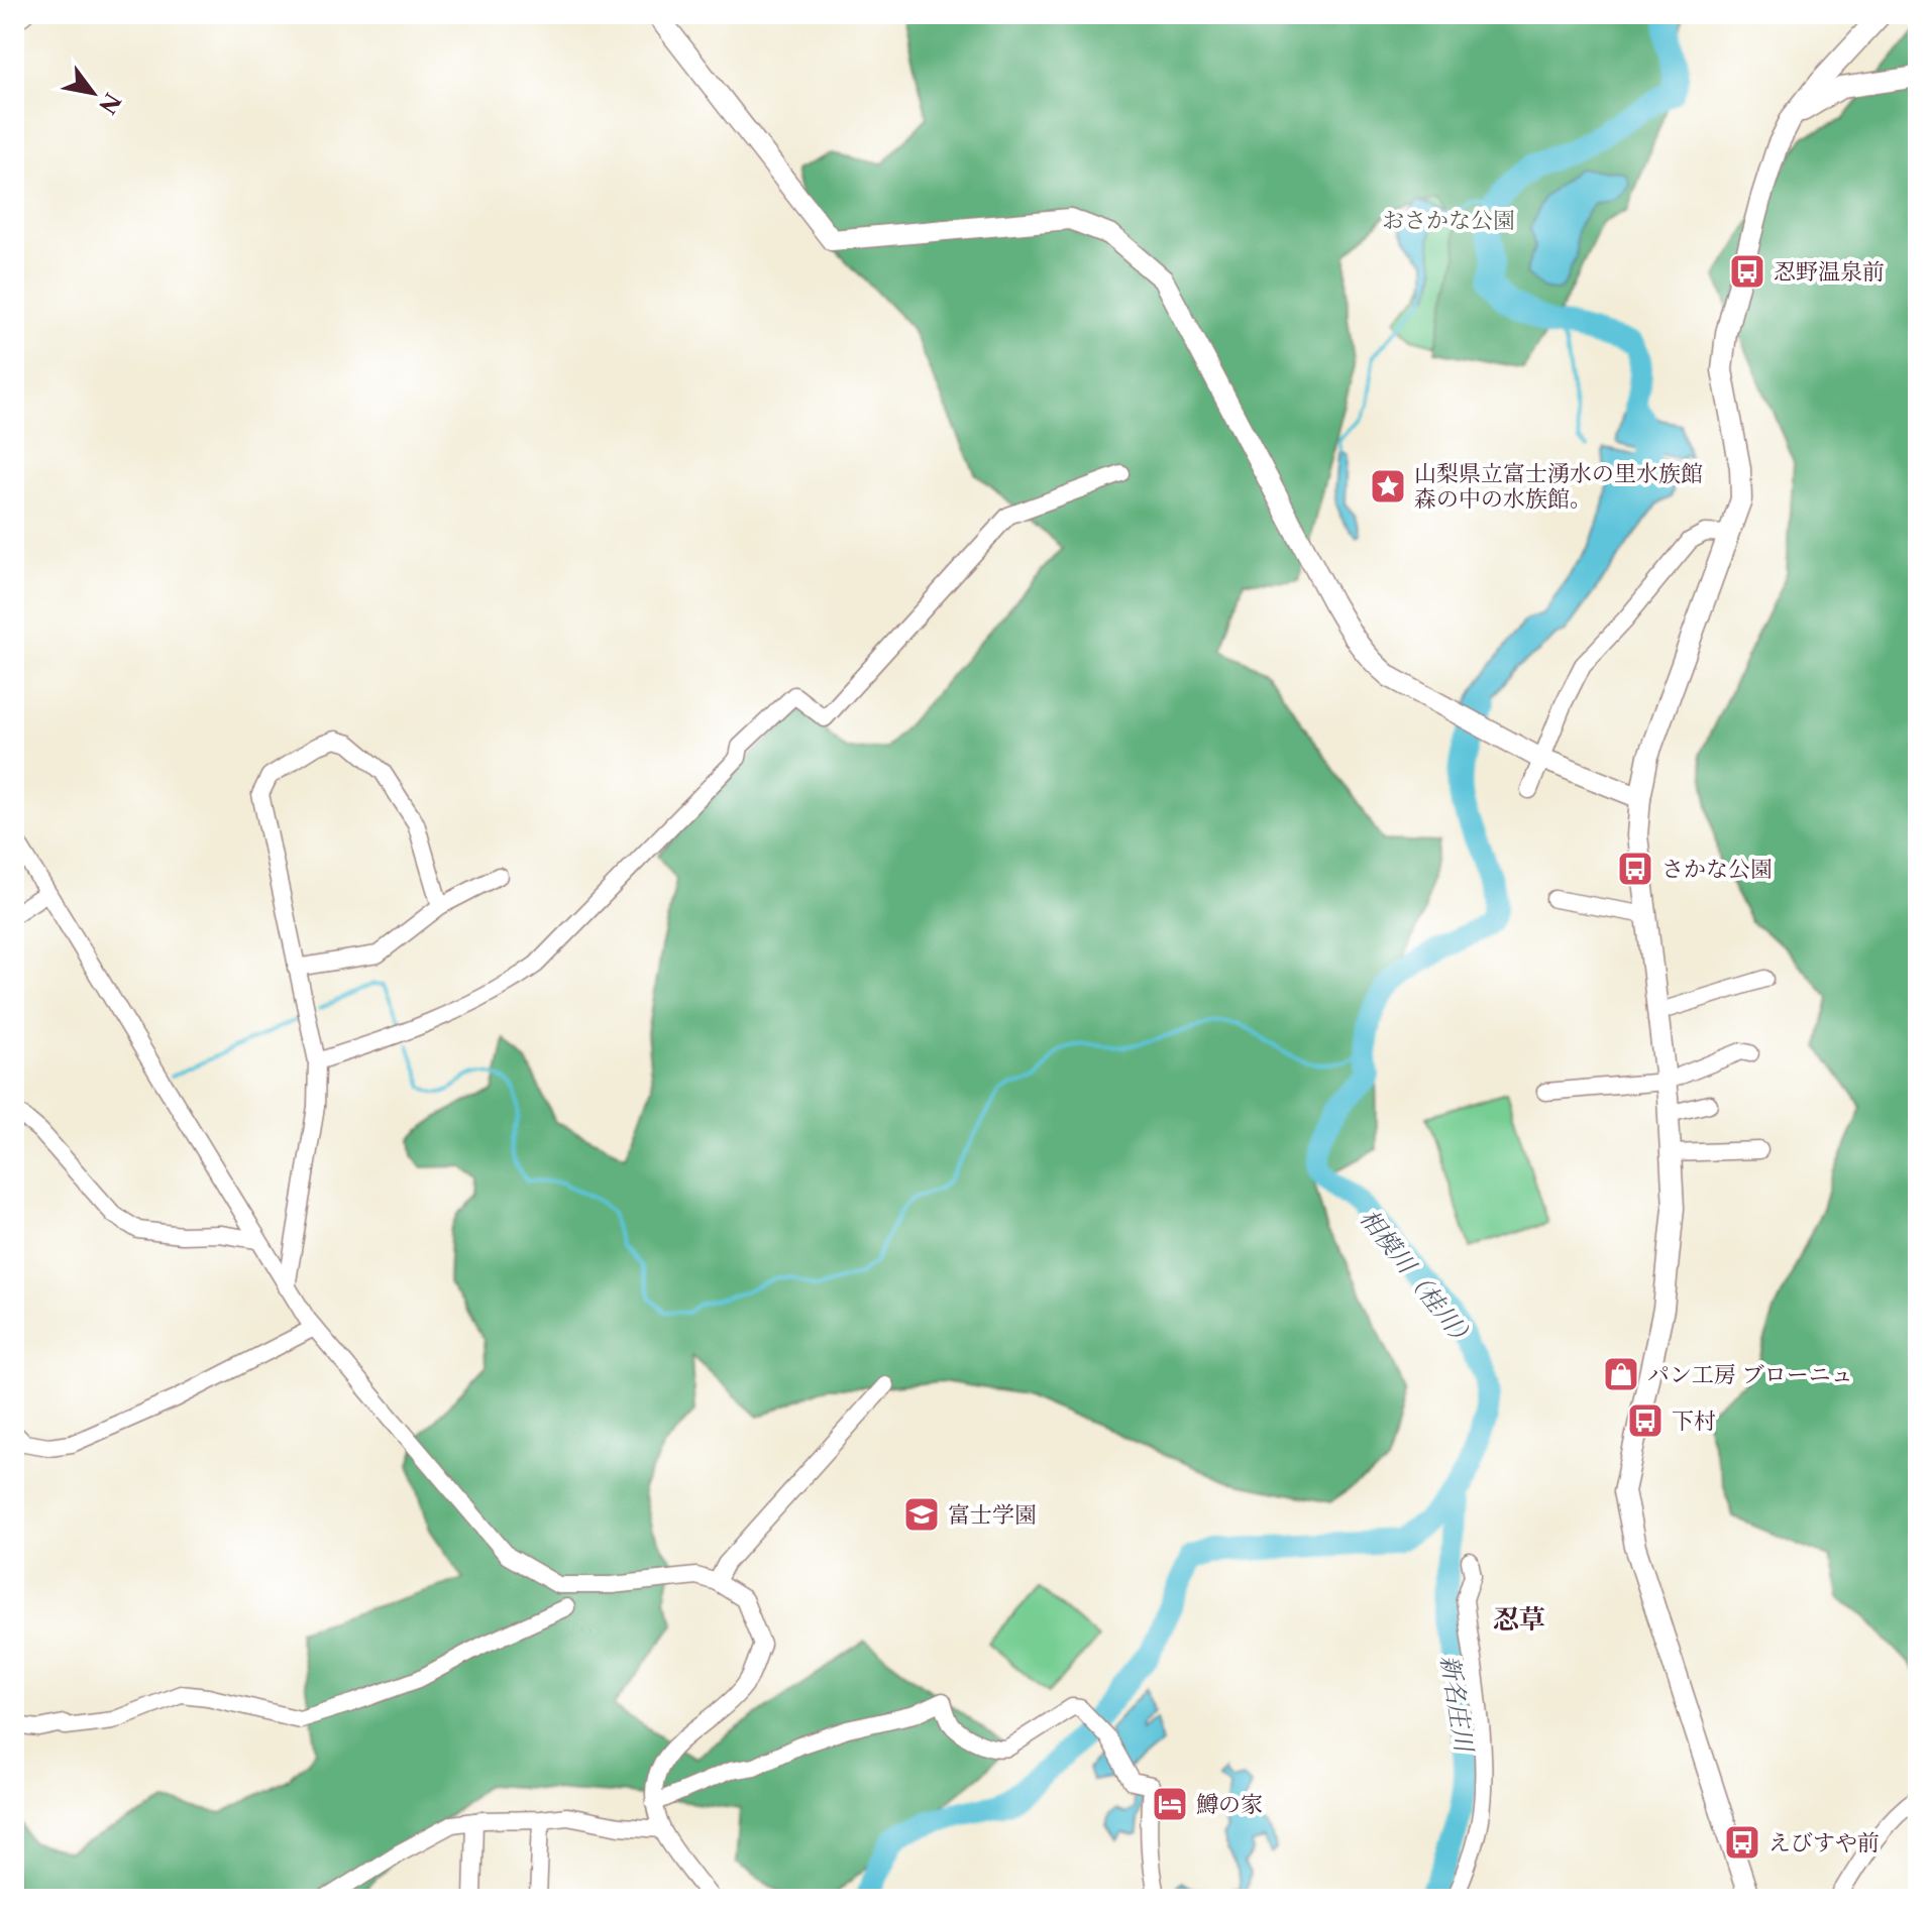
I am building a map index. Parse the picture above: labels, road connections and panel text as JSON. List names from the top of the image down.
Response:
{
  "districts": ["忍草"],
  "water": ["相模川（桂川）", "新名庄川"],
  "parks": ["おさかな公園"],
  "places": {
    "bus stop": [
      "忍野温泉前",
      "さかな公園",
      "下村",
      "えびすや前"
    ],
    "place": ["山梨県立富士湧水の里水族館 森の中の水族館。"],
    "shop": ["パン工房 ブローニュ"],
    "school or university": ["富士学園"],
    "hotel": ["鱒の家"]
  },
  "north": "bottom right"
}
